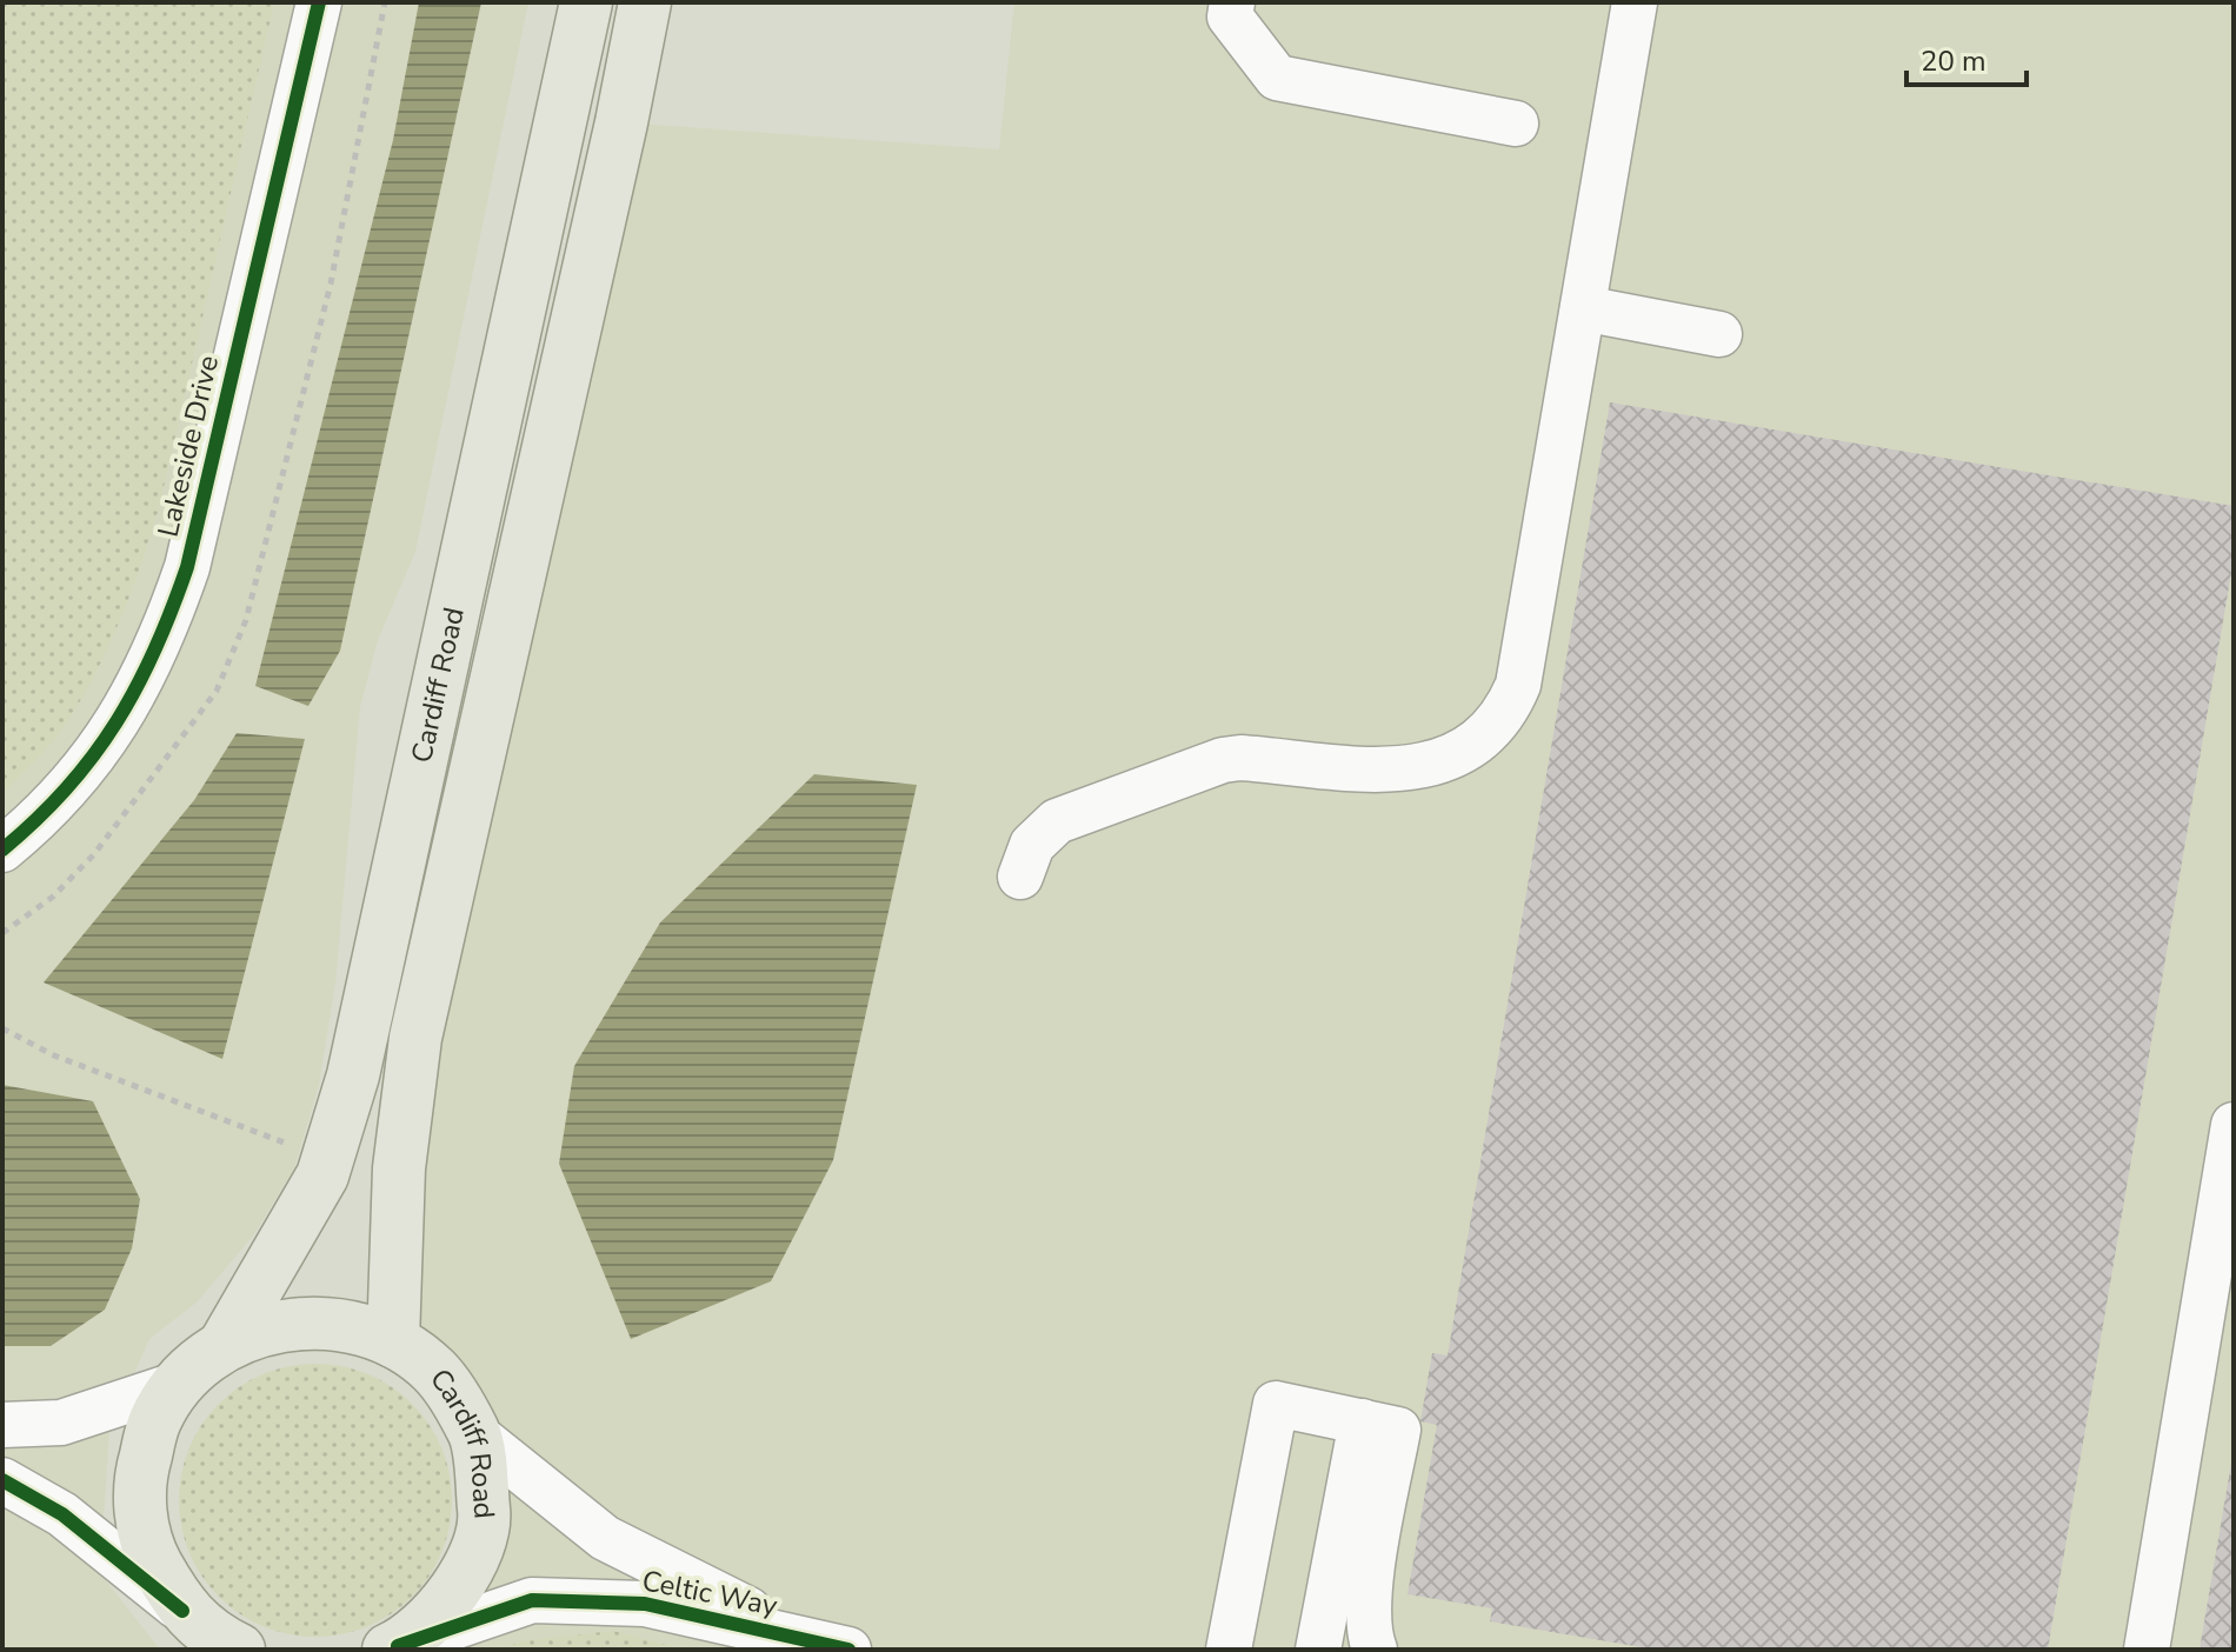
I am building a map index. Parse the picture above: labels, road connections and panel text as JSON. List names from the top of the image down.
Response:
{
  "streets": {
    "main road": ["Cardiff Road"],
    "street": ["Lakeside Drive", "Celtic Way"]
  },
  "crossings": [
    ["Cardiff Road", "Celtic Way"]
  ],
  "scale_bar": "20 m"
}
